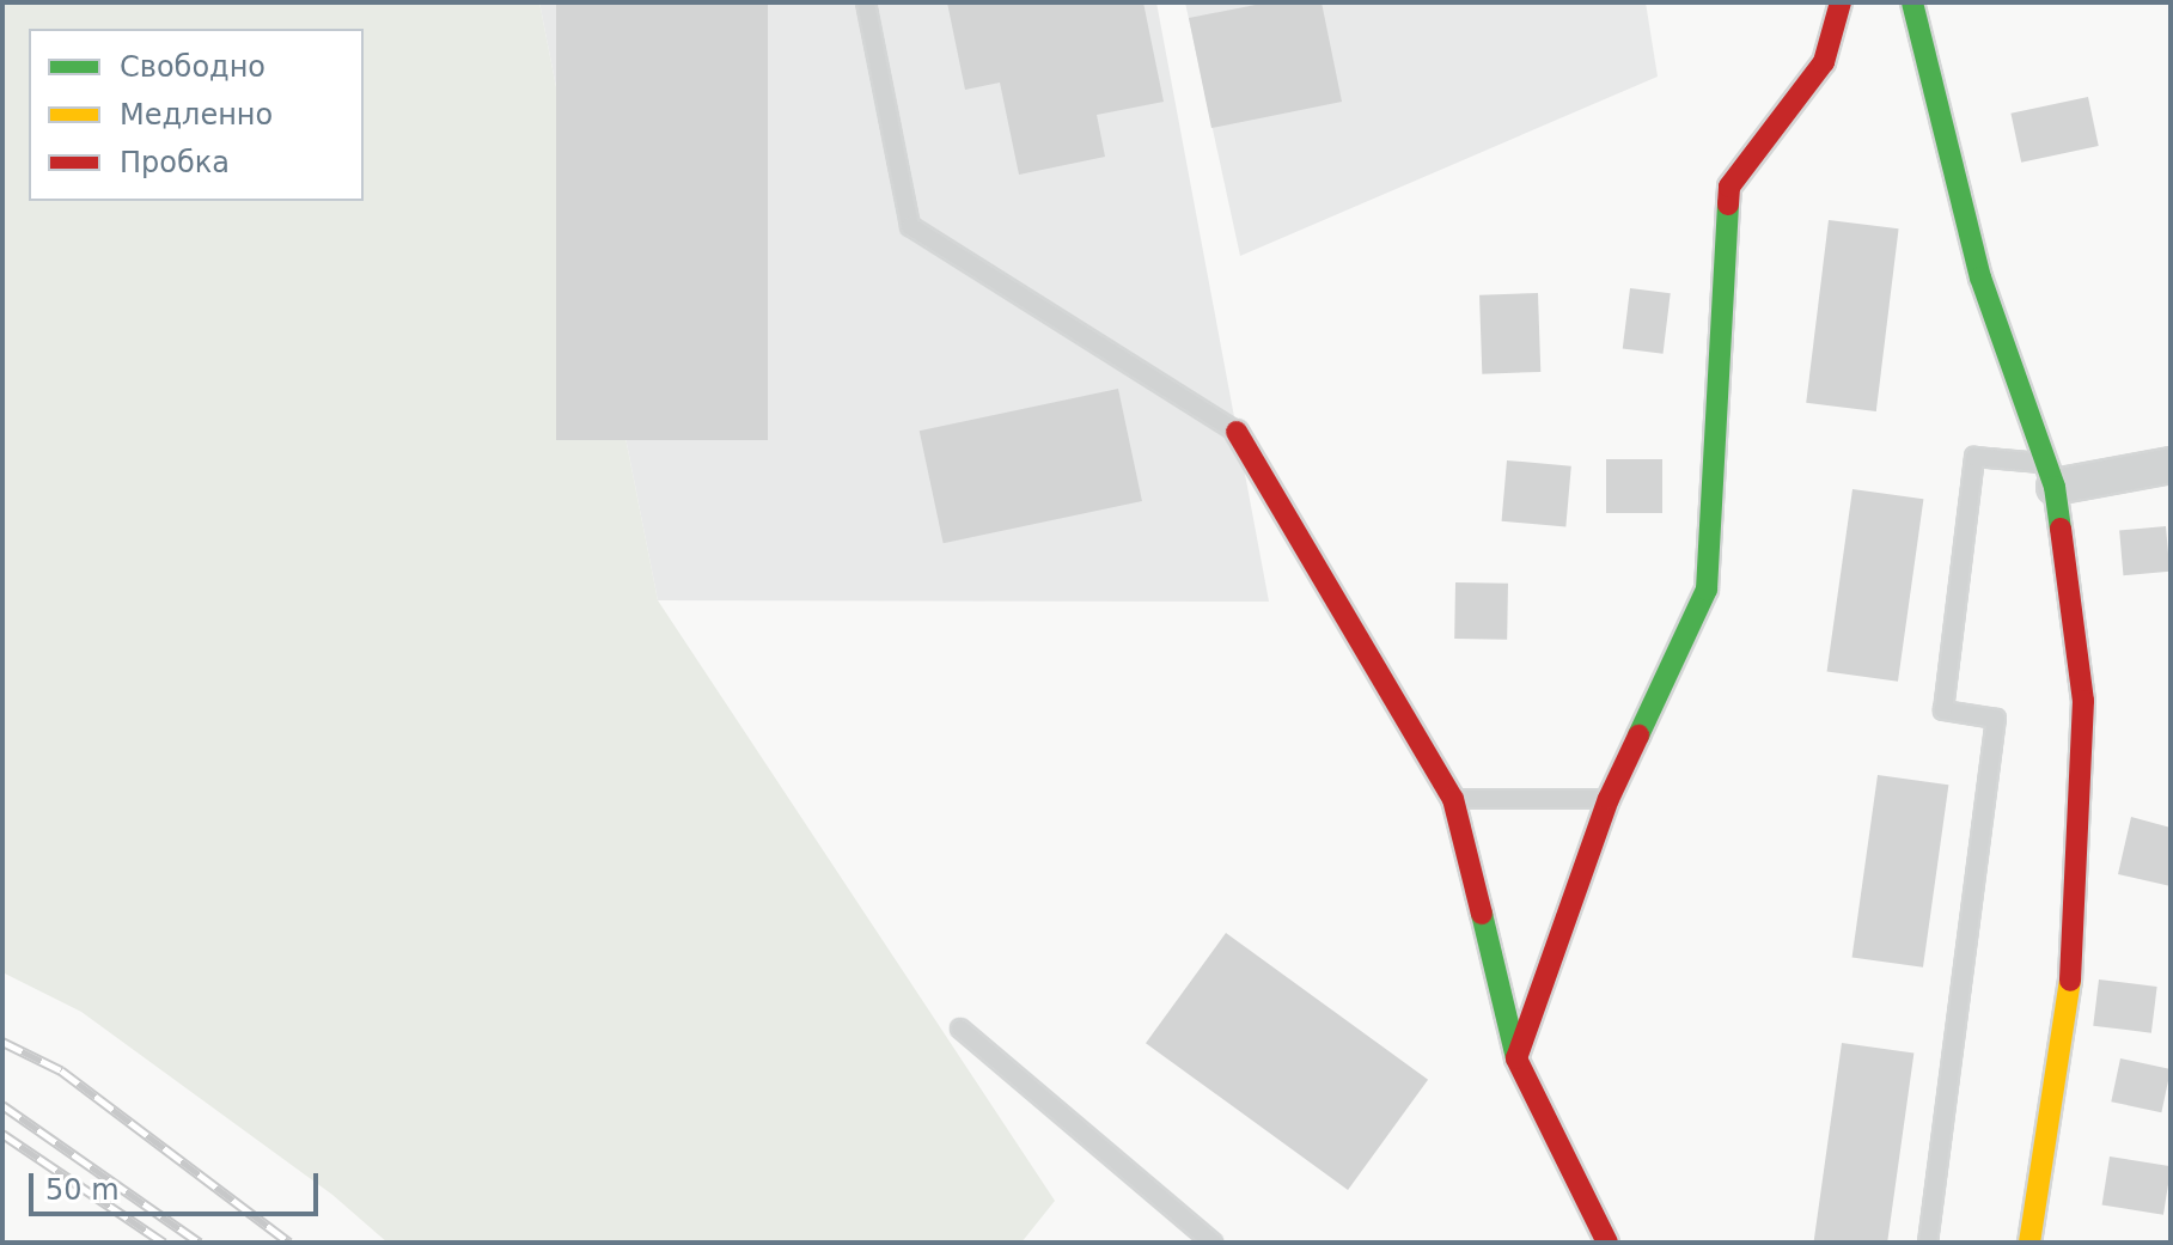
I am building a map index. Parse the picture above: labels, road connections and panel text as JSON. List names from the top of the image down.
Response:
{
  "legend": ["Свободно", "Медленно", "Пробка"],
  "scale_bar": "50 m"
}
